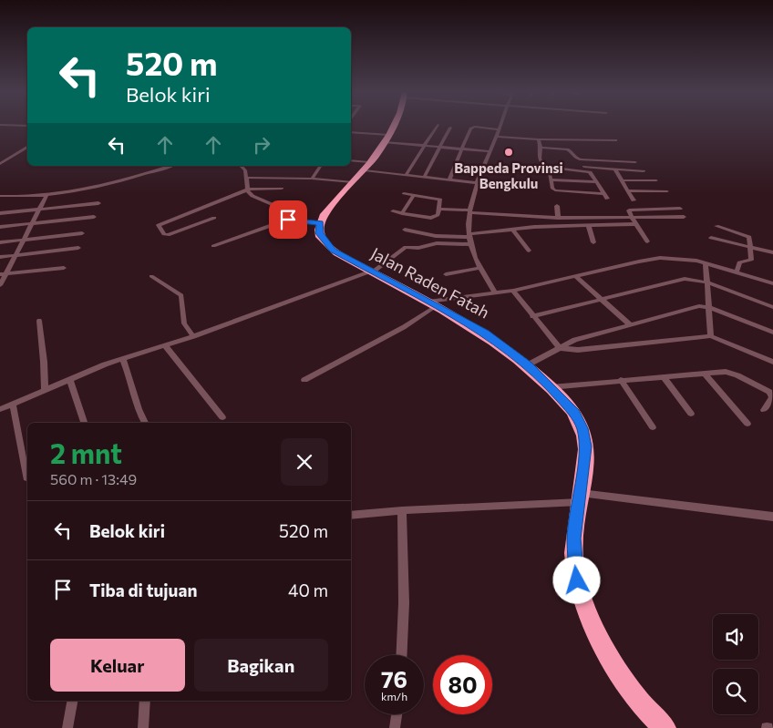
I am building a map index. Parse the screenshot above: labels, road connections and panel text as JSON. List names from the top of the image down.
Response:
{
  "streets": {
    "highway": ["Jalan Raden Fatah"]
  },
  "places": ["Bappeda Provinsi Bengkulu"],
  "page": {
    "turn": ["520 m", "Belok kiri"],
    "heading": ["2 mnt", "560 m · 13:49"],
    "list": [
      {
        "name": "Belok kiri",
        "value": "520 m"
      },
      {
        "name": "Tiba di tujuan",
        "value": "40 m"
      }
    ],
    "buttons": ["Keluar", "Bagikan"],
    "speed": "76 km/h",
    "limit": "80"
  }
}
